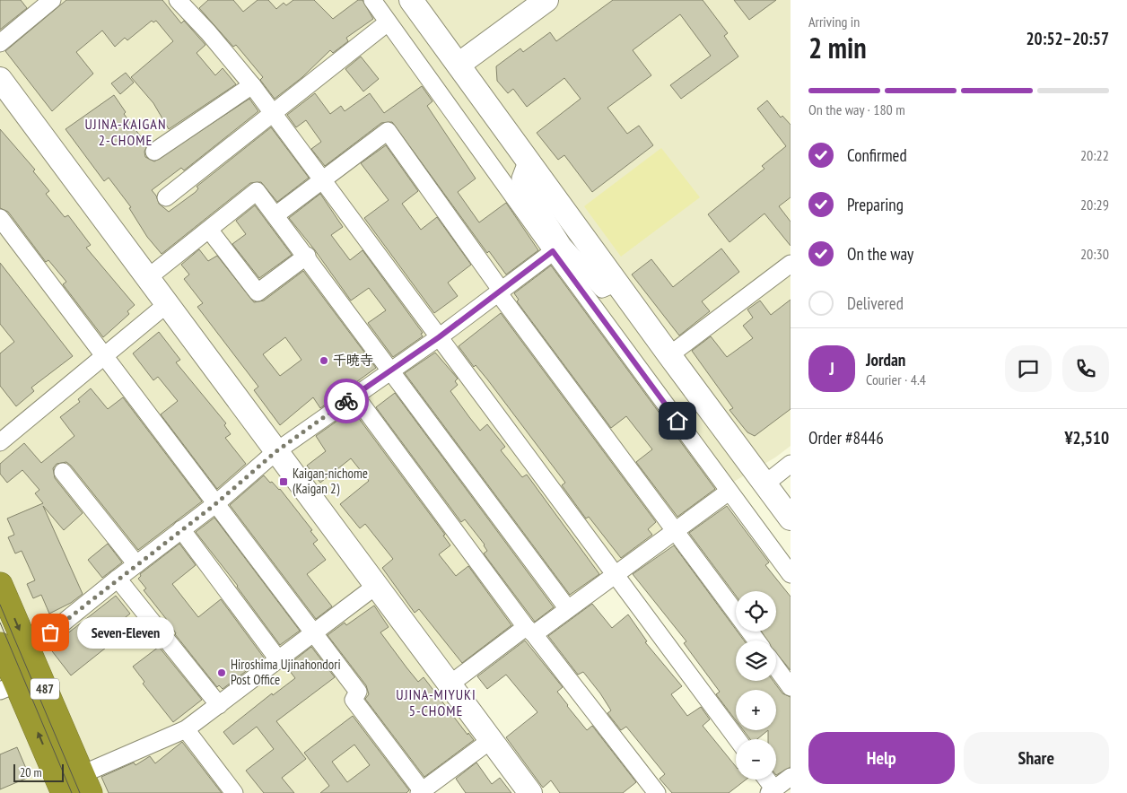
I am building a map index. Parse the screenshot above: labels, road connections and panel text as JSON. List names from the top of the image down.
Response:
{
  "streets": {
    "highway": ["487"]
  },
  "districts": ["UJINA-KAIGAN 2-CHOME", "UJINA-MIYUKI 5-CHOME"],
  "places": {
    "other": ["千暁寺", "Seven-Eleven", "Hiroshima Ujinahondori Post Office"],
    "transit": ["Kaigan-nichome (Kaigan 2)"]
  },
  "scale_bar": "20 m",
  "page": {
    "heading": ["2 min", "Arriving in", "20:52–20:57"],
    "panel": [
      "Jordan",
      "Courier · 4.4",
      "Order #8446",
      "¥2,510"
    ],
    "bar": "On the way · 180 m",
    "list": [
      ["Confirmed", "20:22"],
      ["Preparing", "20:29"],
      ["On the way", "20:30"],
      "Delivered"
    ],
    "round": "J",
    "map_buttons": ["+", "−"],
    "bubble": "Seven-Eleven",
    "buttons": ["Help", "Share"],
    "scale": "20 m"
  }
}
